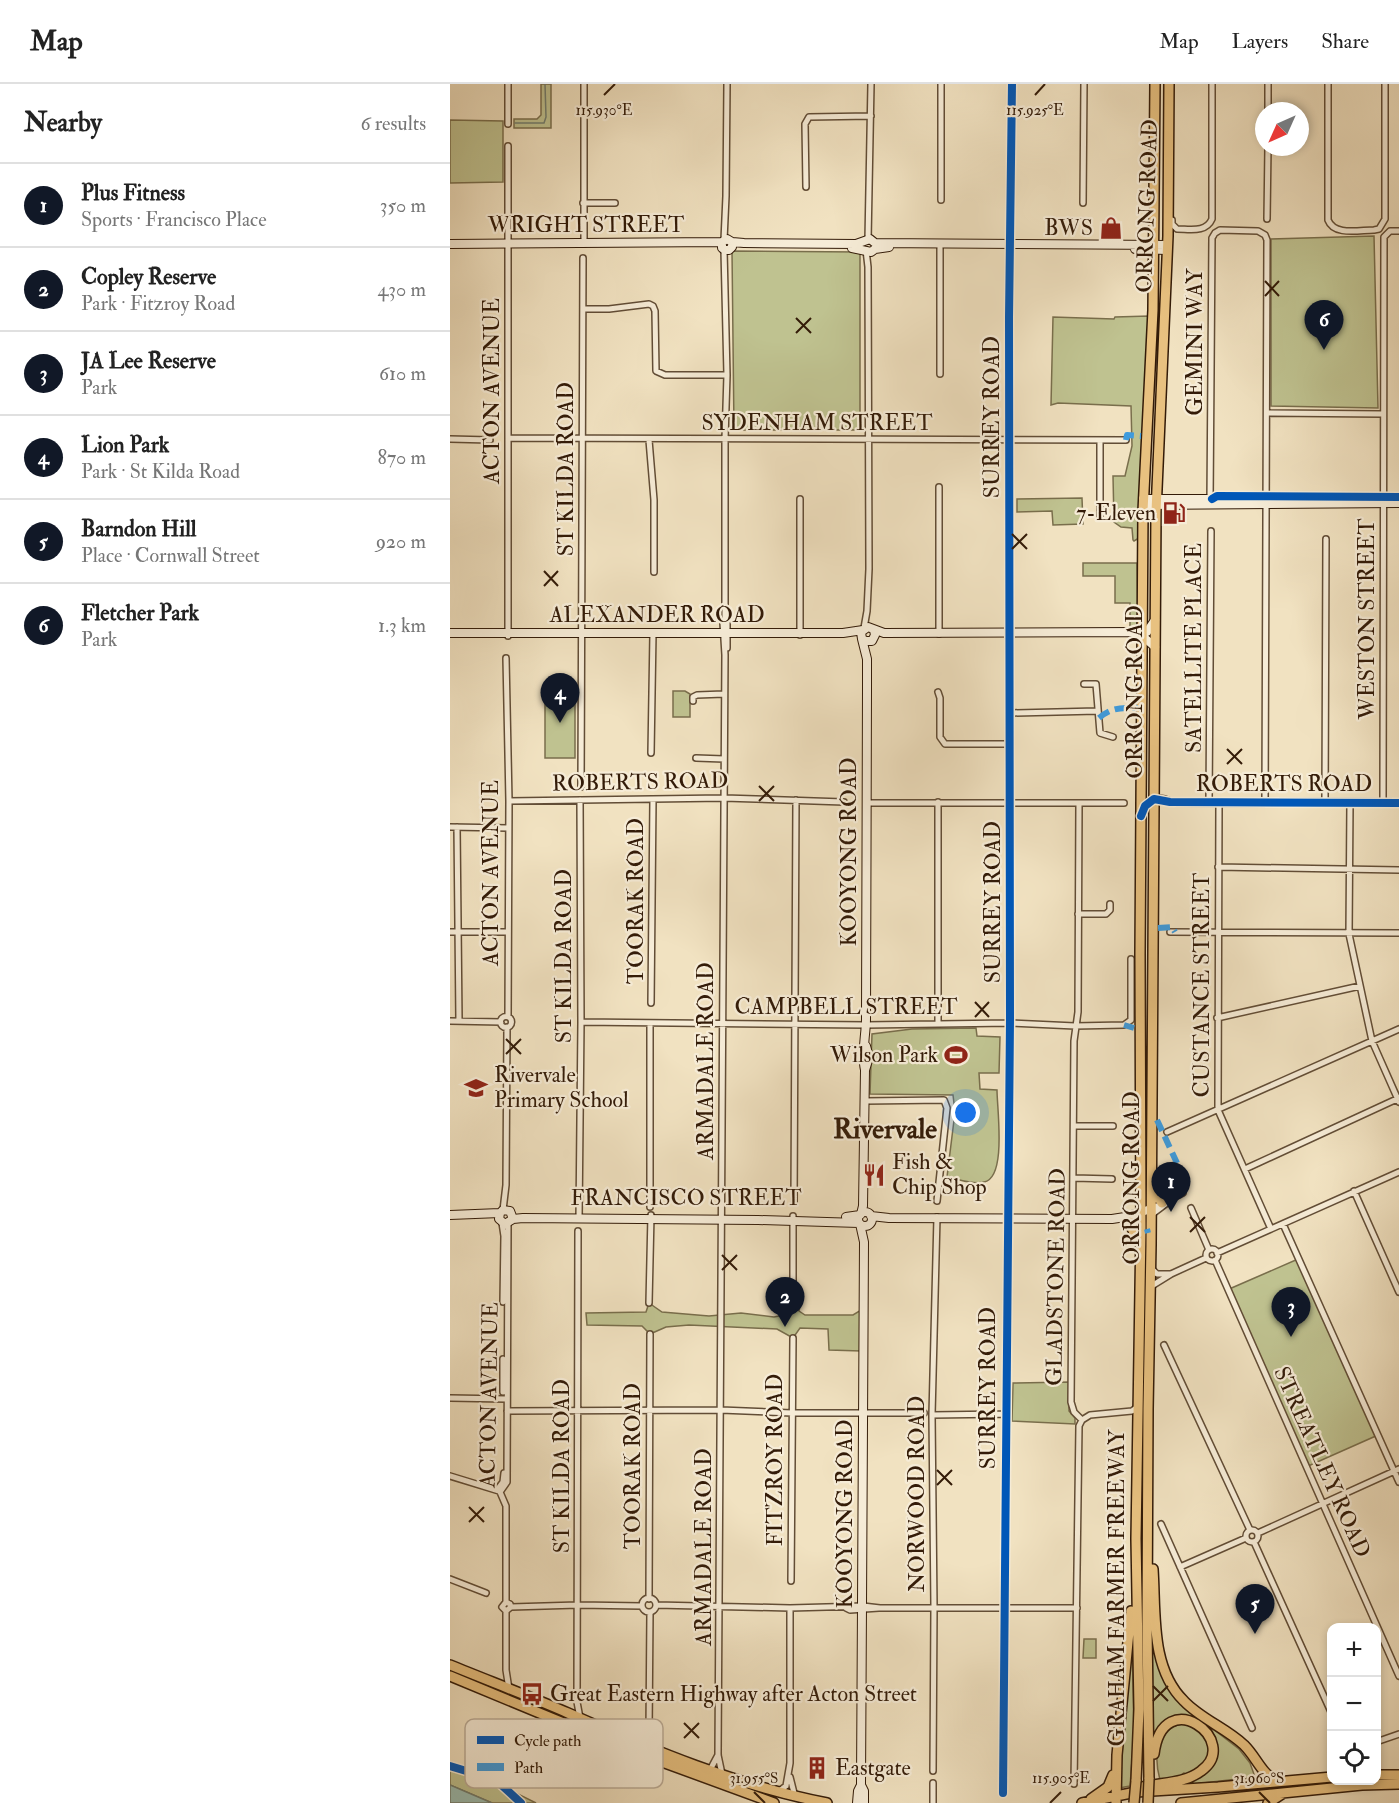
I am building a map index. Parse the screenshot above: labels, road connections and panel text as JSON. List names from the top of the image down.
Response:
{
  "streets": {
    "highway": ["ORRONG ROAD", "GRAHAM FARMER FREEWAY"],
    "street": [
      "WRIGHT STREET",
      "GEMINI WAY",
      "ACTON AVENUE",
      "SURREY ROAD",
      "SYDENHAM STREET",
      "ST KILDA ROAD",
      "ALEXANDER ROAD",
      "WESTON STREET",
      "SATELLITE PLACE",
      "ROBERTS ROAD",
      "KOOYONG ROAD",
      "TOORAK ROAD",
      "CUSTANCE STREET",
      "CAMPBELL STREET",
      "ARMADALE ROAD",
      "FRANCISCO STREET",
      "GLADSTONE ROAD",
      "FITZROY ROAD",
      "STREATLEY ROAD",
      "NORWOOD ROAD"
    ]
  },
  "crossings": [
    ["ORRONG ROAD", "WRIGHT STREET"],
    ["ORRONG ROAD", "ALEXANDER ROAD"],
    ["ORRONG ROAD", "ROBERTS ROAD"],
    ["ORRONG ROAD", "FRANCISCO STREET"],
    ["ORRONG ROAD", "GRAHAM FARMER FREEWAY"],
    ["WRIGHT STREET", "ACTON AVENUE"],
    ["WRIGHT STREET", "SURREY ROAD"],
    ["WRIGHT STREET", "KOOYONG ROAD"],
    ["WRIGHT STREET", "ARMADALE ROAD"],
    ["ACTON AVENUE", "SYDENHAM STREET"],
    ["ACTON AVENUE", "ALEXANDER ROAD"],
    ["ACTON AVENUE", "ROBERTS ROAD"],
    ["ACTON AVENUE", "FRANCISCO STREET"],
    ["SURREY ROAD", "SYDENHAM STREET"],
    ["SURREY ROAD", "ALEXANDER ROAD"],
    ["SURREY ROAD", "CAMPBELL STREET"],
    ["SURREY ROAD", "FRANCISCO STREET"],
    ["SYDENHAM STREET", "ST KILDA ROAD"],
    ["SYDENHAM STREET", "KOOYONG ROAD"],
    ["SYDENHAM STREET", "ARMADALE ROAD"],
    ["ST KILDA ROAD", "ALEXANDER ROAD"],
    ["ST KILDA ROAD", "ROBERTS ROAD"],
    ["ST KILDA ROAD", "CAMPBELL STREET"],
    ["ST KILDA ROAD", "FRANCISCO STREET"],
    ["ALEXANDER ROAD", "KOOYONG ROAD"],
    ["ALEXANDER ROAD", "ARMADALE ROAD"],
    ["WESTON STREET", "ROBERTS ROAD"],
    ["SATELLITE PLACE", "ROBERTS ROAD"],
    ["ROBERTS ROAD", "TOORAK ROAD"],
    ["ROBERTS ROAD", "CUSTANCE STREET"],
    ["ROBERTS ROAD", "ARMADALE ROAD"],
    ["KOOYONG ROAD", "CAMPBELL STREET"],
    ["KOOYONG ROAD", "FRANCISCO STREET"],
    ["CAMPBELL STREET", "ARMADALE ROAD"],
    ["CAMPBELL STREET", "GLADSTONE ROAD"],
    ["ARMADALE ROAD", "FRANCISCO STREET"],
    ["FRANCISCO STREET", "GLADSTONE ROAD"],
    ["FRANCISCO STREET", "NORWOOD ROAD"]
  ],
  "districts": ["Rivervale"],
  "places": {
    "shop": ["BWS"],
    "fuel station": ["7-Eleven"],
    "sports": ["Wilson Park"],
    "school or university": ["Rivervale Primary School"],
    "restaurant": ["Fish & Chip Shop"],
    "bus stop": ["Great Eastern Highway after Acton Street"],
    "building": ["Eastgate"]
  },
  "legend": ["Cycle path", "Path"],
  "north": "bottom left",
  "page": {
    "header": "Map",
    "nav": ["Map", "Layers", "Share"],
    "heading": ["Nearby", "6 results"],
    "list": [
      {
        "mark": "1",
        "name": "Plus Fitness",
        "note": "Sports · Francisco Place",
        "value": "350 m"
      },
      {
        "mark": "2",
        "name": "Copley Reserve",
        "note": "Park · Fitzroy Road",
        "value": "430 m"
      },
      {
        "mark": "3",
        "name": "JA Lee Reserve",
        "note": "Park",
        "value": "610 m"
      },
      {
        "mark": "4",
        "name": "Lion Park",
        "note": "Park · St Kilda Road",
        "value": "870 m"
      },
      {
        "mark": "5",
        "name": "Barndon Hill",
        "note": "Place · Cornwall Street",
        "value": "920 m"
      },
      {
        "mark": "6",
        "name": "Fletcher Park",
        "note": "Park",
        "value": "1.3 km"
      }
    ],
    "pins": [
      "6",
      "4",
      "1",
      "2",
      "3",
      "5"
    ],
    "map_buttons": ["+", "−"]
  },
  "coordinates": [
    "115.930°E",
    "115.925°E",
    "31.955°S",
    "115.905°E",
    "31.960°S"
  ]
}
